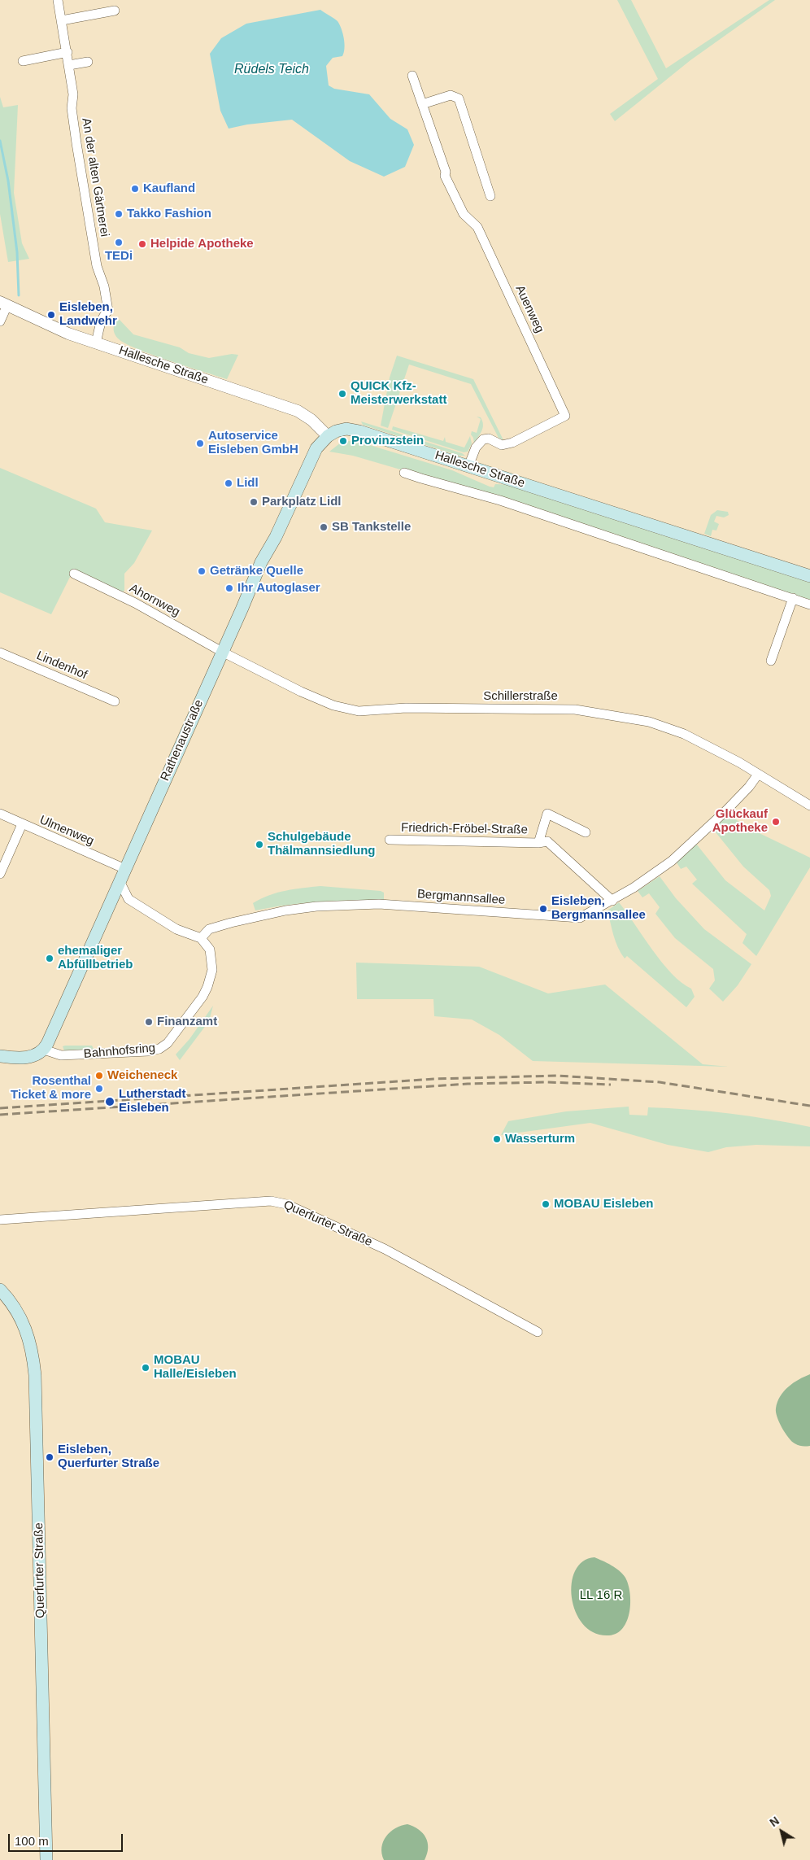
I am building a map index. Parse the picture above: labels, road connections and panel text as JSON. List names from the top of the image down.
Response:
{
  "streets": {
    "main road": ["Hallesche Straße", "Rathenaustraße", "Querfurter Straße"],
    "street": [
      "An der alten Gärtnerei",
      "Auenweg",
      "Ahornweg",
      "Lindenhof",
      "Schillerstraße",
      "Friedrich-Fröbel-Straße",
      "Ulmenweg",
      "Bergmannsallee",
      "Bahnhofsring"
    ]
  },
  "crossings": [
    ["An der alten Gärtnerei", "Hallesche Straße"],
    ["Auenweg", "Hallesche Straße"],
    ["Hallesche Straße", "Rathenaustraße"],
    ["Ahornweg", "Schillerstraße"],
    ["Ahornweg", "Rathenaustraße"],
    ["Schillerstraße", "Rathenaustraße"],
    ["Schillerstraße", "Bergmannsallee"],
    ["Rathenaustraße", "Ulmenweg"],
    ["Rathenaustraße", "Bahnhofsring"],
    ["Friedrich-Fröbel-Straße", "Bergmannsallee"],
    ["Bergmannsallee", "Bahnhofsring"]
  ],
  "water": ["Rüdels Teich"],
  "parks": ["LL 16 R"],
  "places": [
    "Kaufland",
    "Takko Fashion",
    "TEDi",
    "Helpide Apotheke",
    "Eisleben, Landwehr",
    "QUICK Kfz- Meisterwerkstatt",
    "Provinzstein",
    "Autoservice Eisleben GmbH",
    "Lidl",
    "Parkplatz Lidl",
    "SB Tankstelle",
    "Getränke Quelle",
    "Ihr Autoglaser",
    "Glückauf Apotheke",
    "Schulgebäude Thälmannsiedlung",
    "Eisleben, Bergmannsallee",
    "ehemaliger Abfüllbetrieb",
    "Finanzamt",
    "Weicheneck",
    "Rosenthal Ticket & more",
    "Lutherstadt Eisleben",
    "Wasserturm",
    "MOBAU Eisleben",
    "MOBAU Halle/Eisleben",
    "Eisleben, Querfurter Straße"
  ],
  "scale_bar": "100 m",
  "north": "top left"
}
